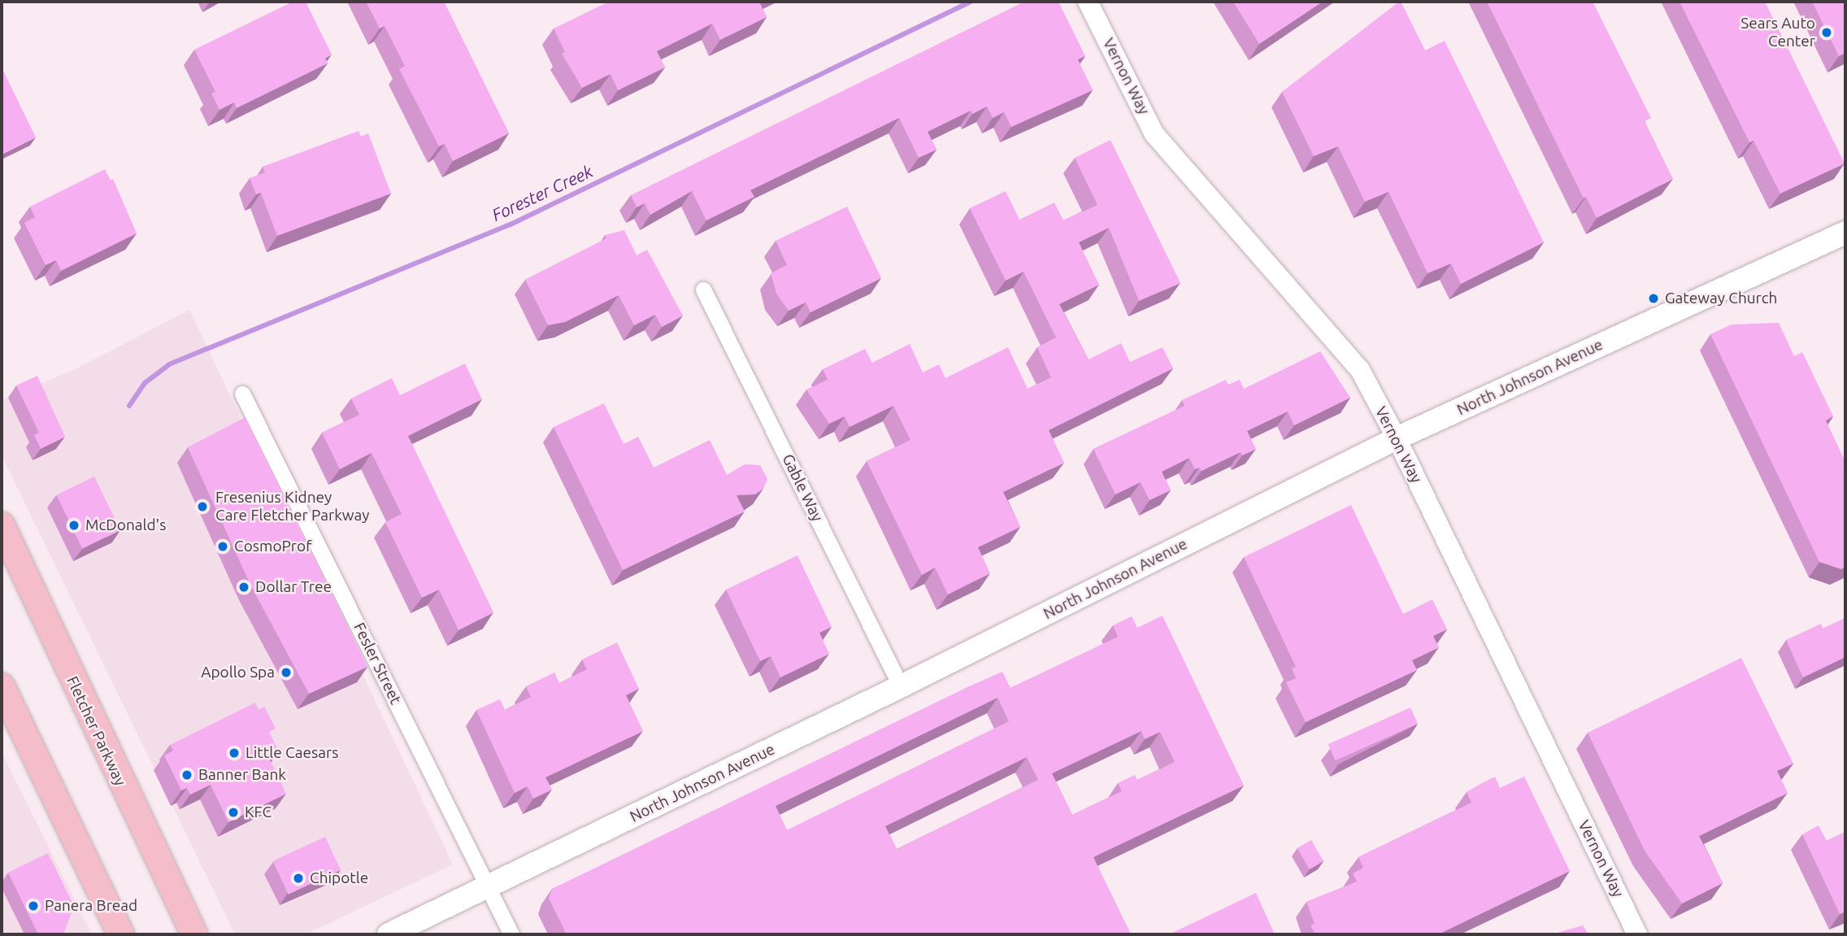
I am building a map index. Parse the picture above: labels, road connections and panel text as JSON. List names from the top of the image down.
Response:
{
  "streets": {
    "main road": ["North Johnson Avenue", "Fletcher Parkway"],
    "street": ["Vernon Way", "Gable Way", "Fesler Street"]
  },
  "crossings": [
    ["Vernon Way", "North Johnson Avenue"],
    ["North Johnson Avenue", "Gable Way"],
    ["North Johnson Avenue", "Fesler Street"]
  ],
  "water": ["Forester Creek"],
  "places": [
    "Sears Auto Center",
    "Gateway Church",
    "Fresenius Kidney Care Fletcher Parkway",
    "McDonald's",
    "CosmoProf",
    "Dollar Tree",
    "Apollo Spa",
    "Little Caesars",
    "Banner Bank",
    "KFC",
    "Chipotle",
    "Panera Bread"
  ]
}
